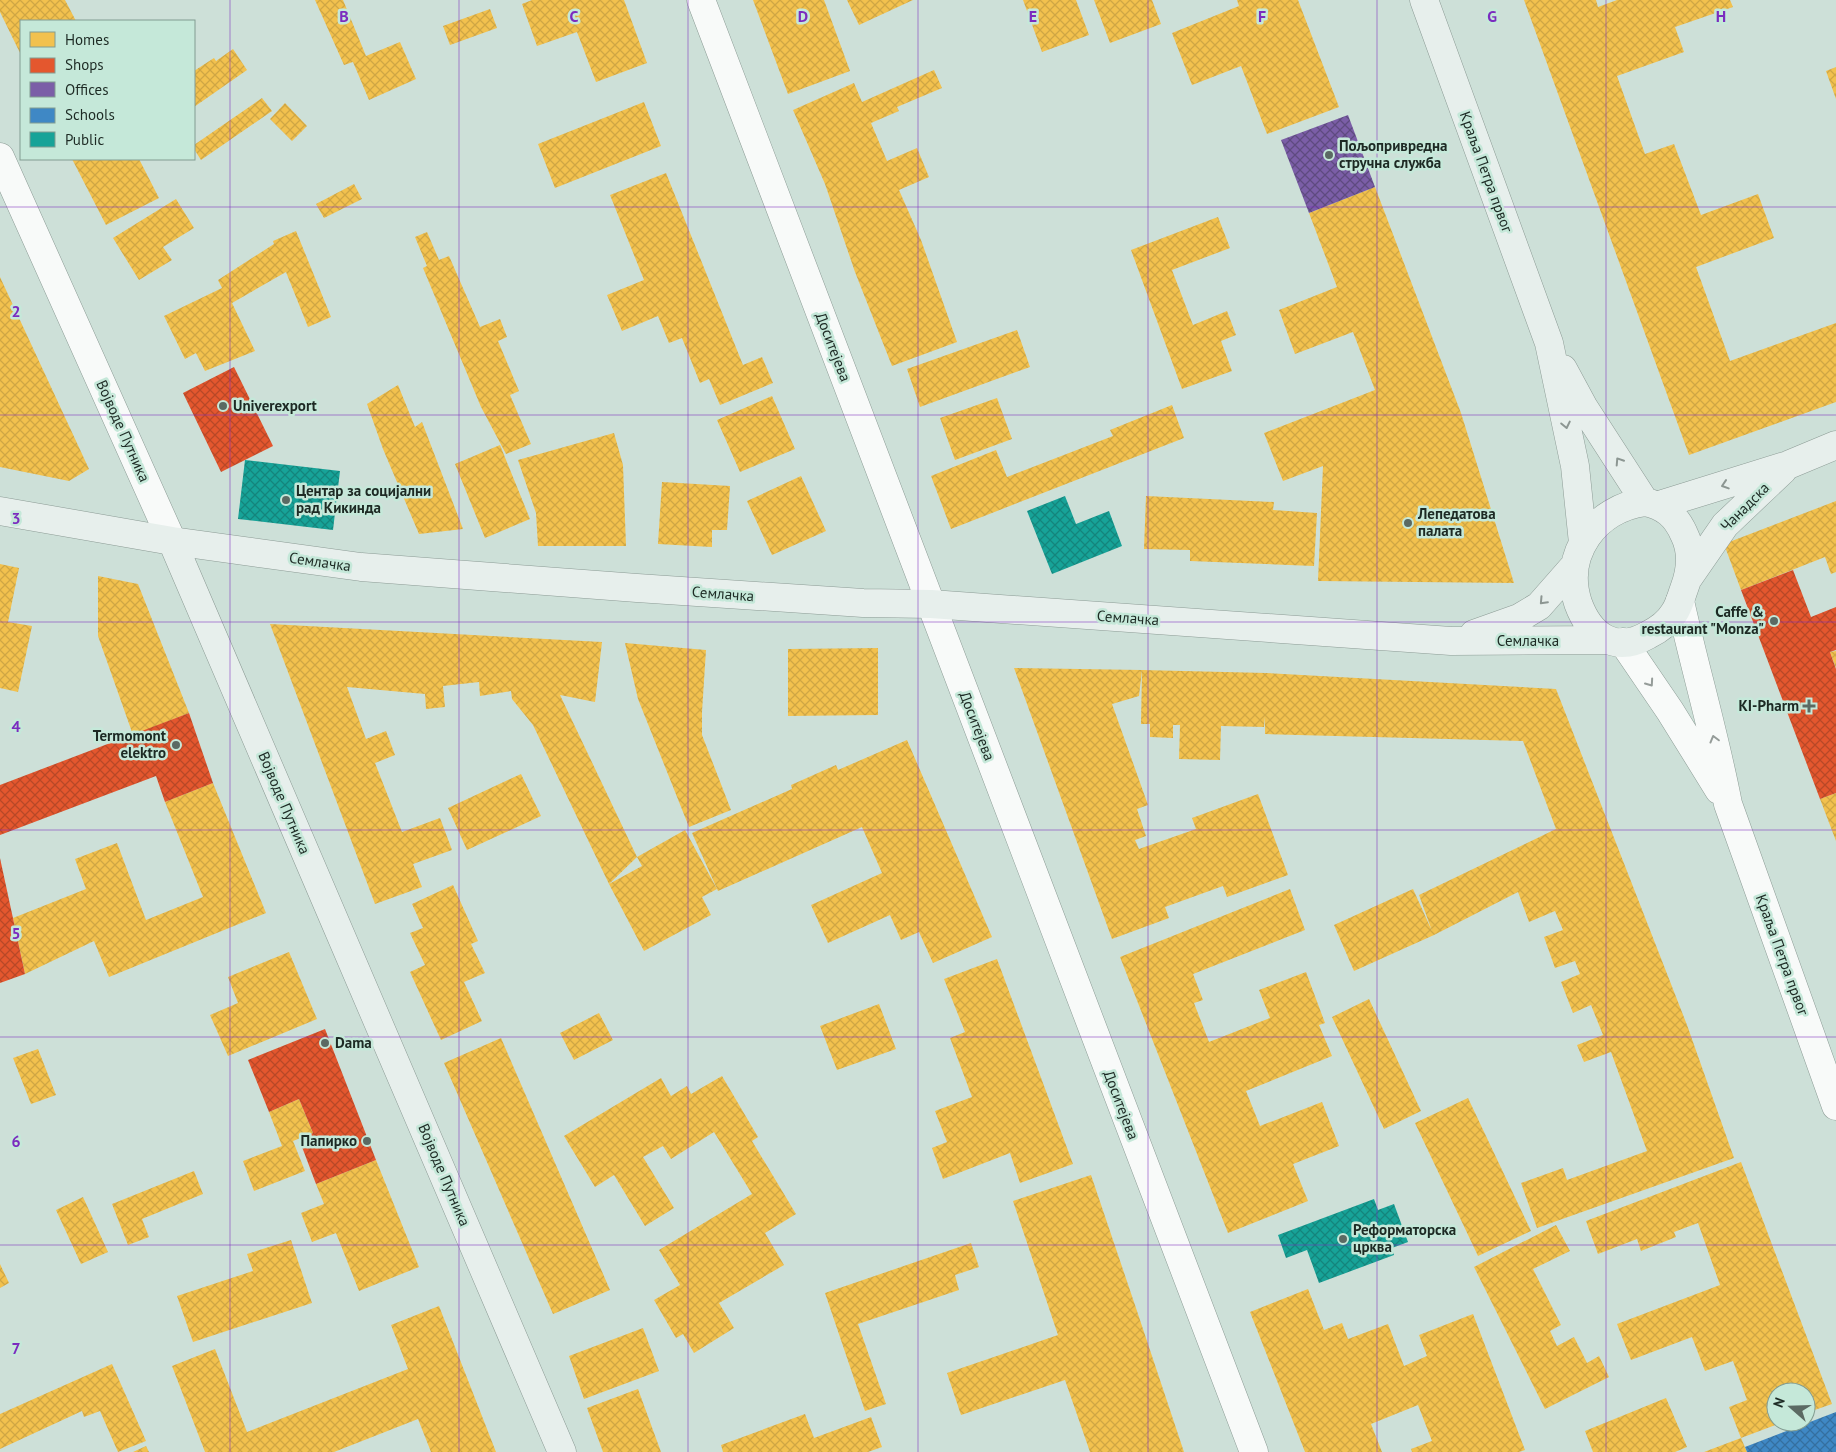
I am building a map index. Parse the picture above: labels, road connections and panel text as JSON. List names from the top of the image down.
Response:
{
  "streets": {
    "main road": [
      "Краља Петра првог",
      "Војводе Путника",
      "Чанадска",
      "Семлачка"
    ],
    "street": ["Доситејева"]
  },
  "crossings": [
    ["Краља Петра првог", "Чанадска"],
    ["Краља Петра првог", "Семлачка"],
    ["Доситејева", "Семлачка"],
    ["Војводе Путника", "Семлачка"],
    ["Чанадска", "Семлачка"]
  ],
  "one_way": ["Чанадска"],
  "places": {
    "other": [
      "Пољопривредна стручна служба",
      "Univerexport",
      "Центар за социјални рад Кикинда",
      "Лепедатова палата",
      "Caffe & restaurant \"Monza\"",
      "Termomont elektro",
      "Dama",
      "Папирко",
      "Реформаторска црква"
    ],
    "health": ["KI-Pharm"]
  },
  "legend": [
    "Homes",
    "Shops",
    "Offices",
    "Schools",
    "Public"
  ],
  "north": "left",
  "grid": {
    "columns": [
      "B",
      "C",
      "D",
      "E",
      "F",
      "G",
      "H"
    ],
    "rows": [
      "2",
      "3",
      "4",
      "5",
      "6",
      "7"
    ]
  }
}
